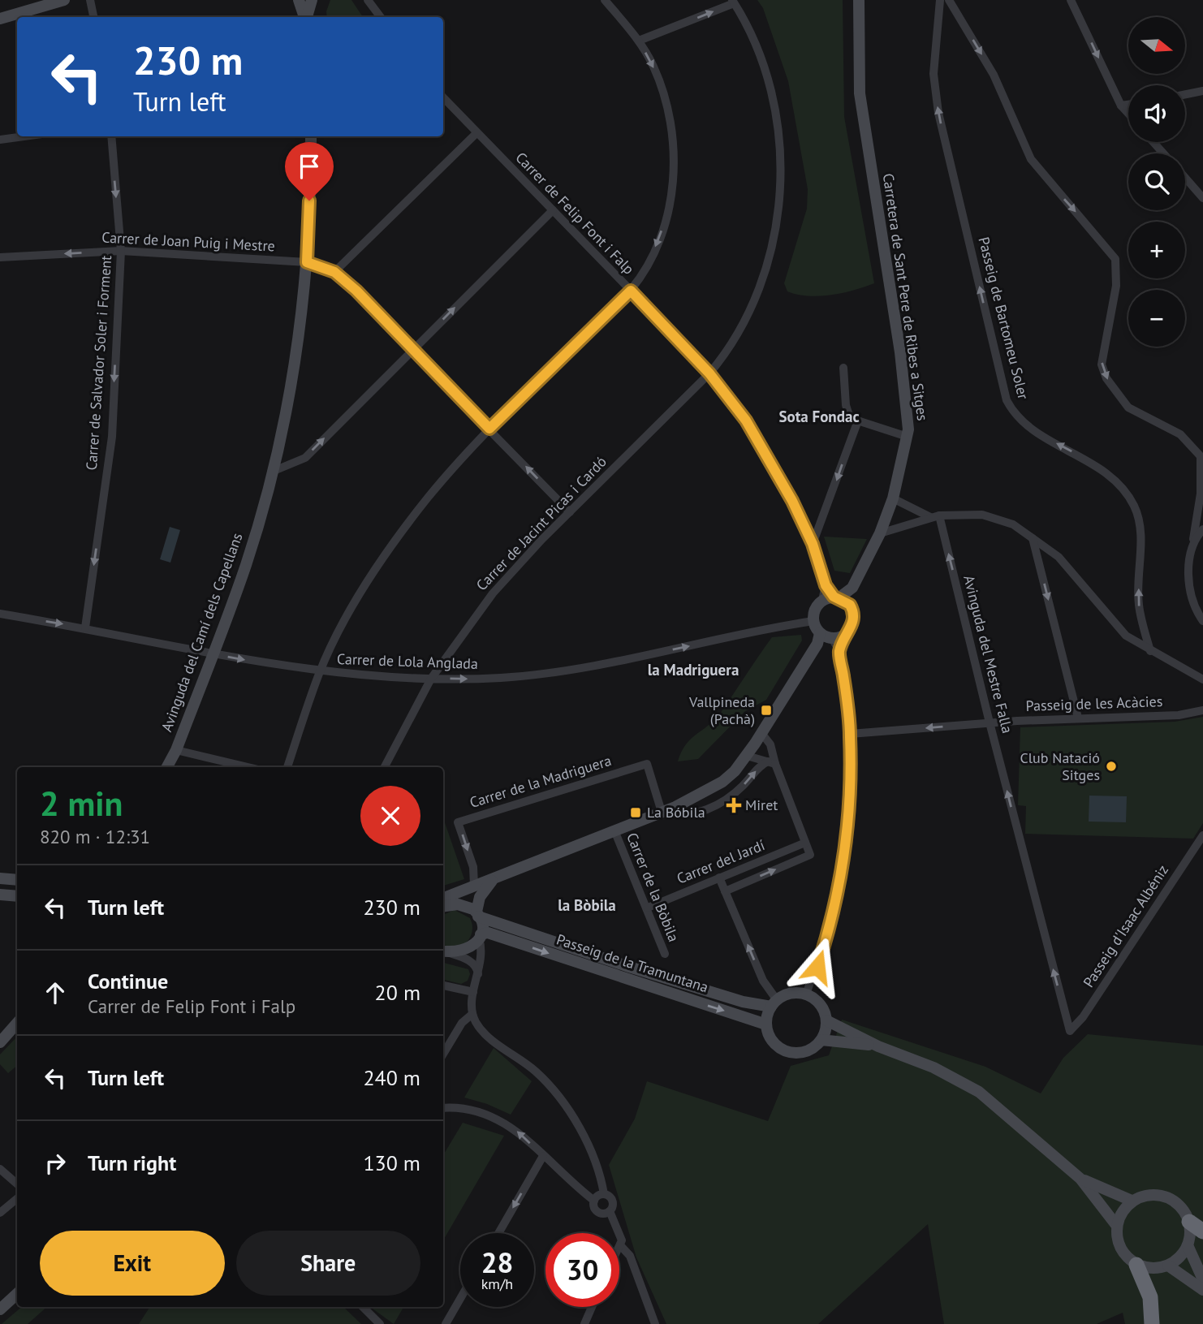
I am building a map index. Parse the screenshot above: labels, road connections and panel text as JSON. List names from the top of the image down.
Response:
{
  "streets": {
    "street": [
      "Carrer de Felip Font i Falp",
      "Carrer de Joan Puig i Mestre",
      "Carretera de Sant Pere de Ribes a Sitges",
      "Passeig de Bartomeu Soler",
      "Carrer de Salvador Soler i Forment",
      "Carrer de Jacint Picas i Cardó",
      "Avinguda del Camí dels Capellans",
      "Avinguda del Mestre Falla",
      "Carrer de Lola Anglada",
      "Passeig de les Acàcies",
      "Carrer de la Madriguera",
      "Carrer del Jardí",
      "Carrer de la Bòbila",
      "Passeig d'Isaac Albéniz",
      "Passeig de la Tramuntana"
    ]
  },
  "crossings": [
    ["Carrer de Felip Font i Falp", "Carretera de Sant Pere de Ribes a Sitges"],
    ["Carrer de Felip Font i Falp", "Carrer de Jacint Picas i Cardó"],
    ["Carrer de Felip Font i Falp", "Carrer de Lola Anglada"],
    ["Carrer de Joan Puig i Mestre", "Carrer de Salvador Soler i Forment"],
    ["Carrer de Joan Puig i Mestre", "Avinguda del Camí dels Capellans"],
    ["Carretera de Sant Pere de Ribes a Sitges", "Carrer de Lola Anglada"],
    ["Carrer de Salvador Soler i Forment", "Carrer de Lola Anglada"],
    ["Carrer de Jacint Picas i Cardó", "Carrer de Lola Anglada"],
    ["Avinguda del Camí dels Capellans", "Carrer de Lola Anglada"],
    ["Avinguda del Mestre Falla", "Passeig de les Acàcies"],
    ["Avinguda del Mestre Falla", "Passeig d'Isaac Albéniz"],
    ["Carrer del Jardí", "Carrer de la Bòbila"]
  ],
  "one_way": [
    "Carrer de Joan Puig i Mestre",
    "Carrer de Salvador Soler i Forment",
    "Avinguda del Mestre Falla",
    "Carrer de Lola Anglada",
    "Passeig de les Acàcies"
  ],
  "districts": ["Sota Fondac", "la Madriguera", "la Bòbila"],
  "places": {
    "transit": ["Vallpineda (Pachà)", "La Bóbila"],
    "other": ["Club Natació Sitges"],
    "health": ["Miret"]
  },
  "north": "right",
  "page": {
    "map_buttons": ["+", "−"],
    "turn": ["230 m", "Turn left"],
    "heading": ["2 min", "820 m · 12:31"],
    "list": [
      {
        "name": "Turn left",
        "value": "230 m"
      },
      {
        "name": "Continue",
        "note": "Carrer de Felip Font i Falp",
        "value": "20 m"
      },
      {
        "name": "Turn left",
        "value": "240 m"
      },
      {
        "name": "Turn right",
        "value": "130 m"
      }
    ],
    "buttons": ["Exit", "Share"],
    "speed": "28 km/h",
    "limit": "30"
  }
}
